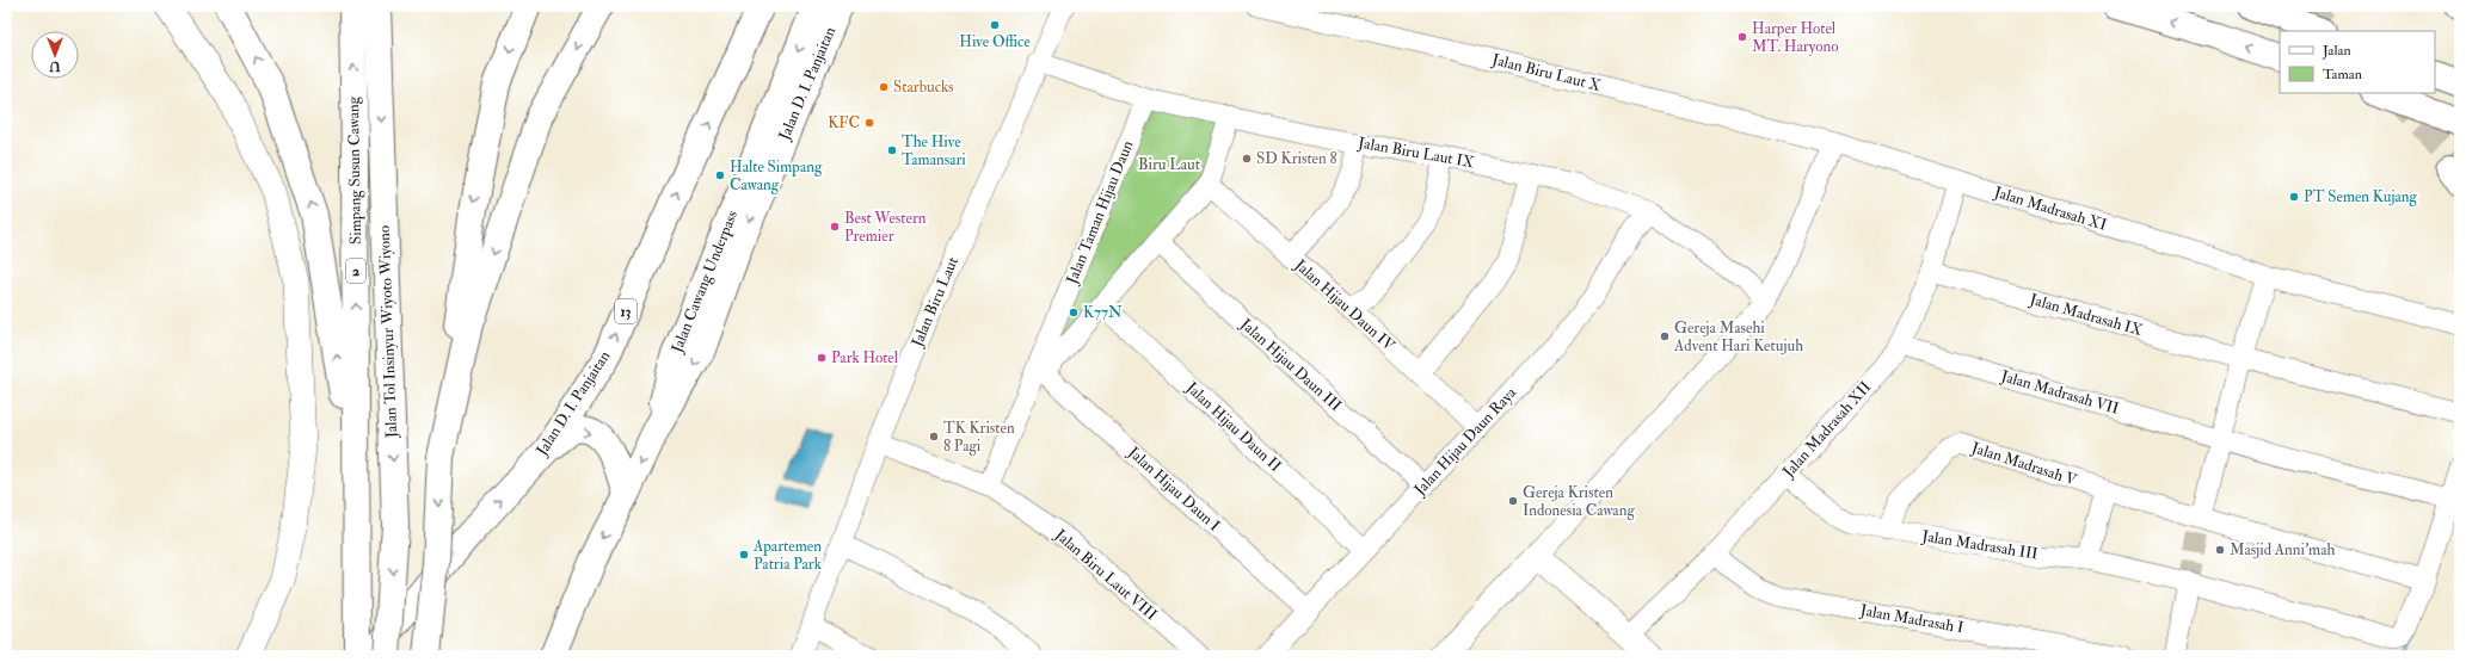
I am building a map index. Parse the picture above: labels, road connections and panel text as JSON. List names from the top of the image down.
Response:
{
  "streets": {
    "highway": [
      "Jalan D. I. Panjaitan",
      "Simpang Susun Cawang",
      "2",
      "Jalan Cawang Underpass",
      "13",
      "Jalan Tol Insinyur Wiyoto Wiyono"
    ],
    "street": [
      "Jalan Biru Laut X",
      "Jalan Biru Laut IX",
      "Jalan Madrasah XI",
      "Jalan Taman Hijau Daun",
      "Jalan Biru Laut",
      "Jalan Hijau Daun IV",
      "Jalan Madrasah IX",
      "Jalan Hijau Daun III",
      "Jalan Madrasah VII",
      "Jalan Hijau Daun II",
      "Jalan Madrasah XII",
      "Jalan Hijau Daun Raya",
      "Jalan Madrasah V",
      "Jalan Hijau Daun I",
      "Jalan Madrasah III",
      "Jalan Biru Laut VIII",
      "Jalan Madrasah I"
    ]
  },
  "crossings": [
    ["Jalan Biru Laut X", "Jalan Madrasah XI"],
    ["Jalan D. I. Panjaitan", "Jalan Cawang Underpass"],
    ["Jalan Biru Laut IX", "Jalan Taman Hijau Daun"],
    ["Jalan Biru Laut IX", "Jalan Biru Laut"],
    ["Jalan Biru Laut IX", "Jalan Hijau Daun Raya"],
    ["Simpang Susun Cawang", "2"],
    ["Jalan Madrasah XI", "Jalan Madrasah XII"],
    ["Jalan Taman Hijau Daun", "Jalan Hijau Daun IV"],
    ["Jalan Taman Hijau Daun", "Jalan Hijau Daun III"],
    ["Jalan Taman Hijau Daun", "Jalan Hijau Daun II"],
    ["Jalan Taman Hijau Daun", "Jalan Hijau Daun I"],
    ["Jalan Taman Hijau Daun", "Jalan Biru Laut VIII"],
    ["Jalan Biru Laut", "Jalan Biru Laut VIII"],
    ["Jalan Hijau Daun IV", "Jalan Hijau Daun Raya"],
    ["Jalan Madrasah IX", "Jalan Madrasah XII"],
    ["Jalan Hijau Daun III", "Jalan Hijau Daun Raya"],
    ["Jalan Madrasah VII", "Jalan Madrasah XII"],
    ["Jalan Hijau Daun II", "Jalan Hijau Daun Raya"],
    ["Jalan Madrasah XII", "Jalan Madrasah III"],
    ["Jalan Madrasah XII", "Jalan Madrasah I"],
    ["Jalan Hijau Daun Raya", "Jalan Hijau Daun I"],
    ["Jalan Madrasah V", "Jalan Madrasah III"]
  ],
  "parks": ["Biru Laut"],
  "places": [
    "Hive Office",
    "Harper Hotel MT. Haryono",
    "Starbucks",
    "KFC",
    "The Hive Tamansari",
    "SD Kristen 8",
    "Halte Simpang Cawang",
    "PT Semen Kujang",
    "Best Western Premier",
    "K77N",
    "Gereja Masehi Advent Hari Ketujuh",
    "Park Hotel",
    "TK Kristen 8 Pagi",
    "Gereja Kristen Indonesia Cawang",
    "Masjid Anni'mah",
    "Apartemen Patria Park"
  ],
  "legend": ["Jalan", "Taman"],
  "north": "bottom"
}
